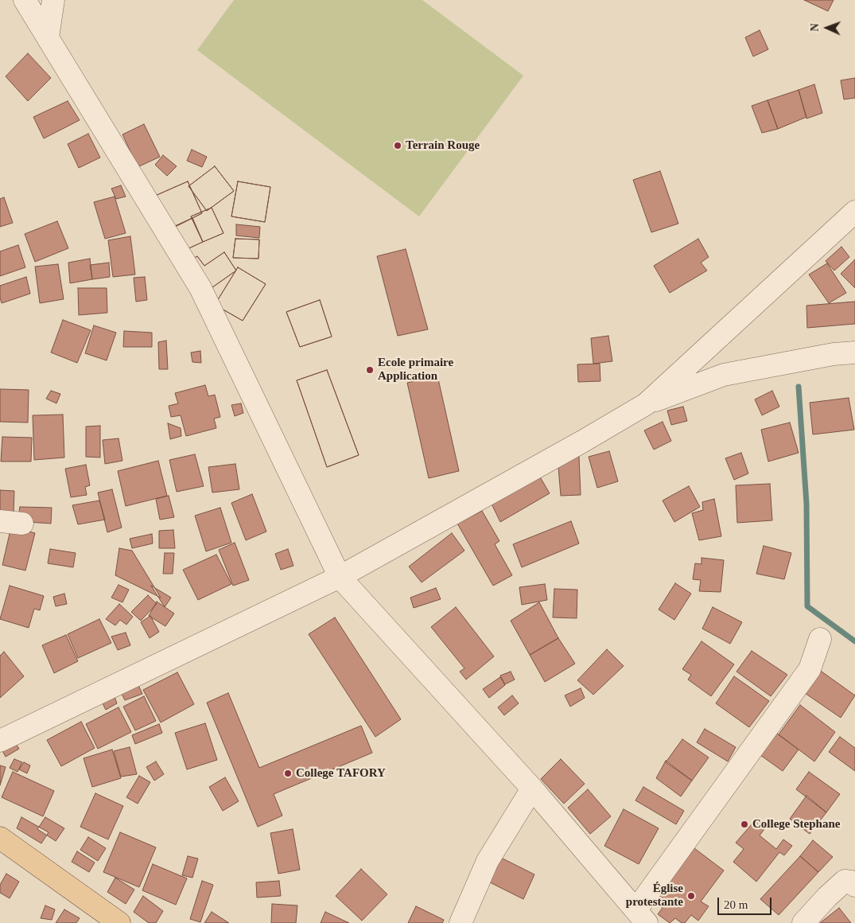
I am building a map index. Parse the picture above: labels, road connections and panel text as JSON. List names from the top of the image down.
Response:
{
  "places": [
    "Terrain Rouge",
    "Ecole primaire Application",
    "College TAFORY",
    "College Stephane",
    "Église protestante"
  ],
  "scale_bar": "20 m",
  "north": "left"
}
